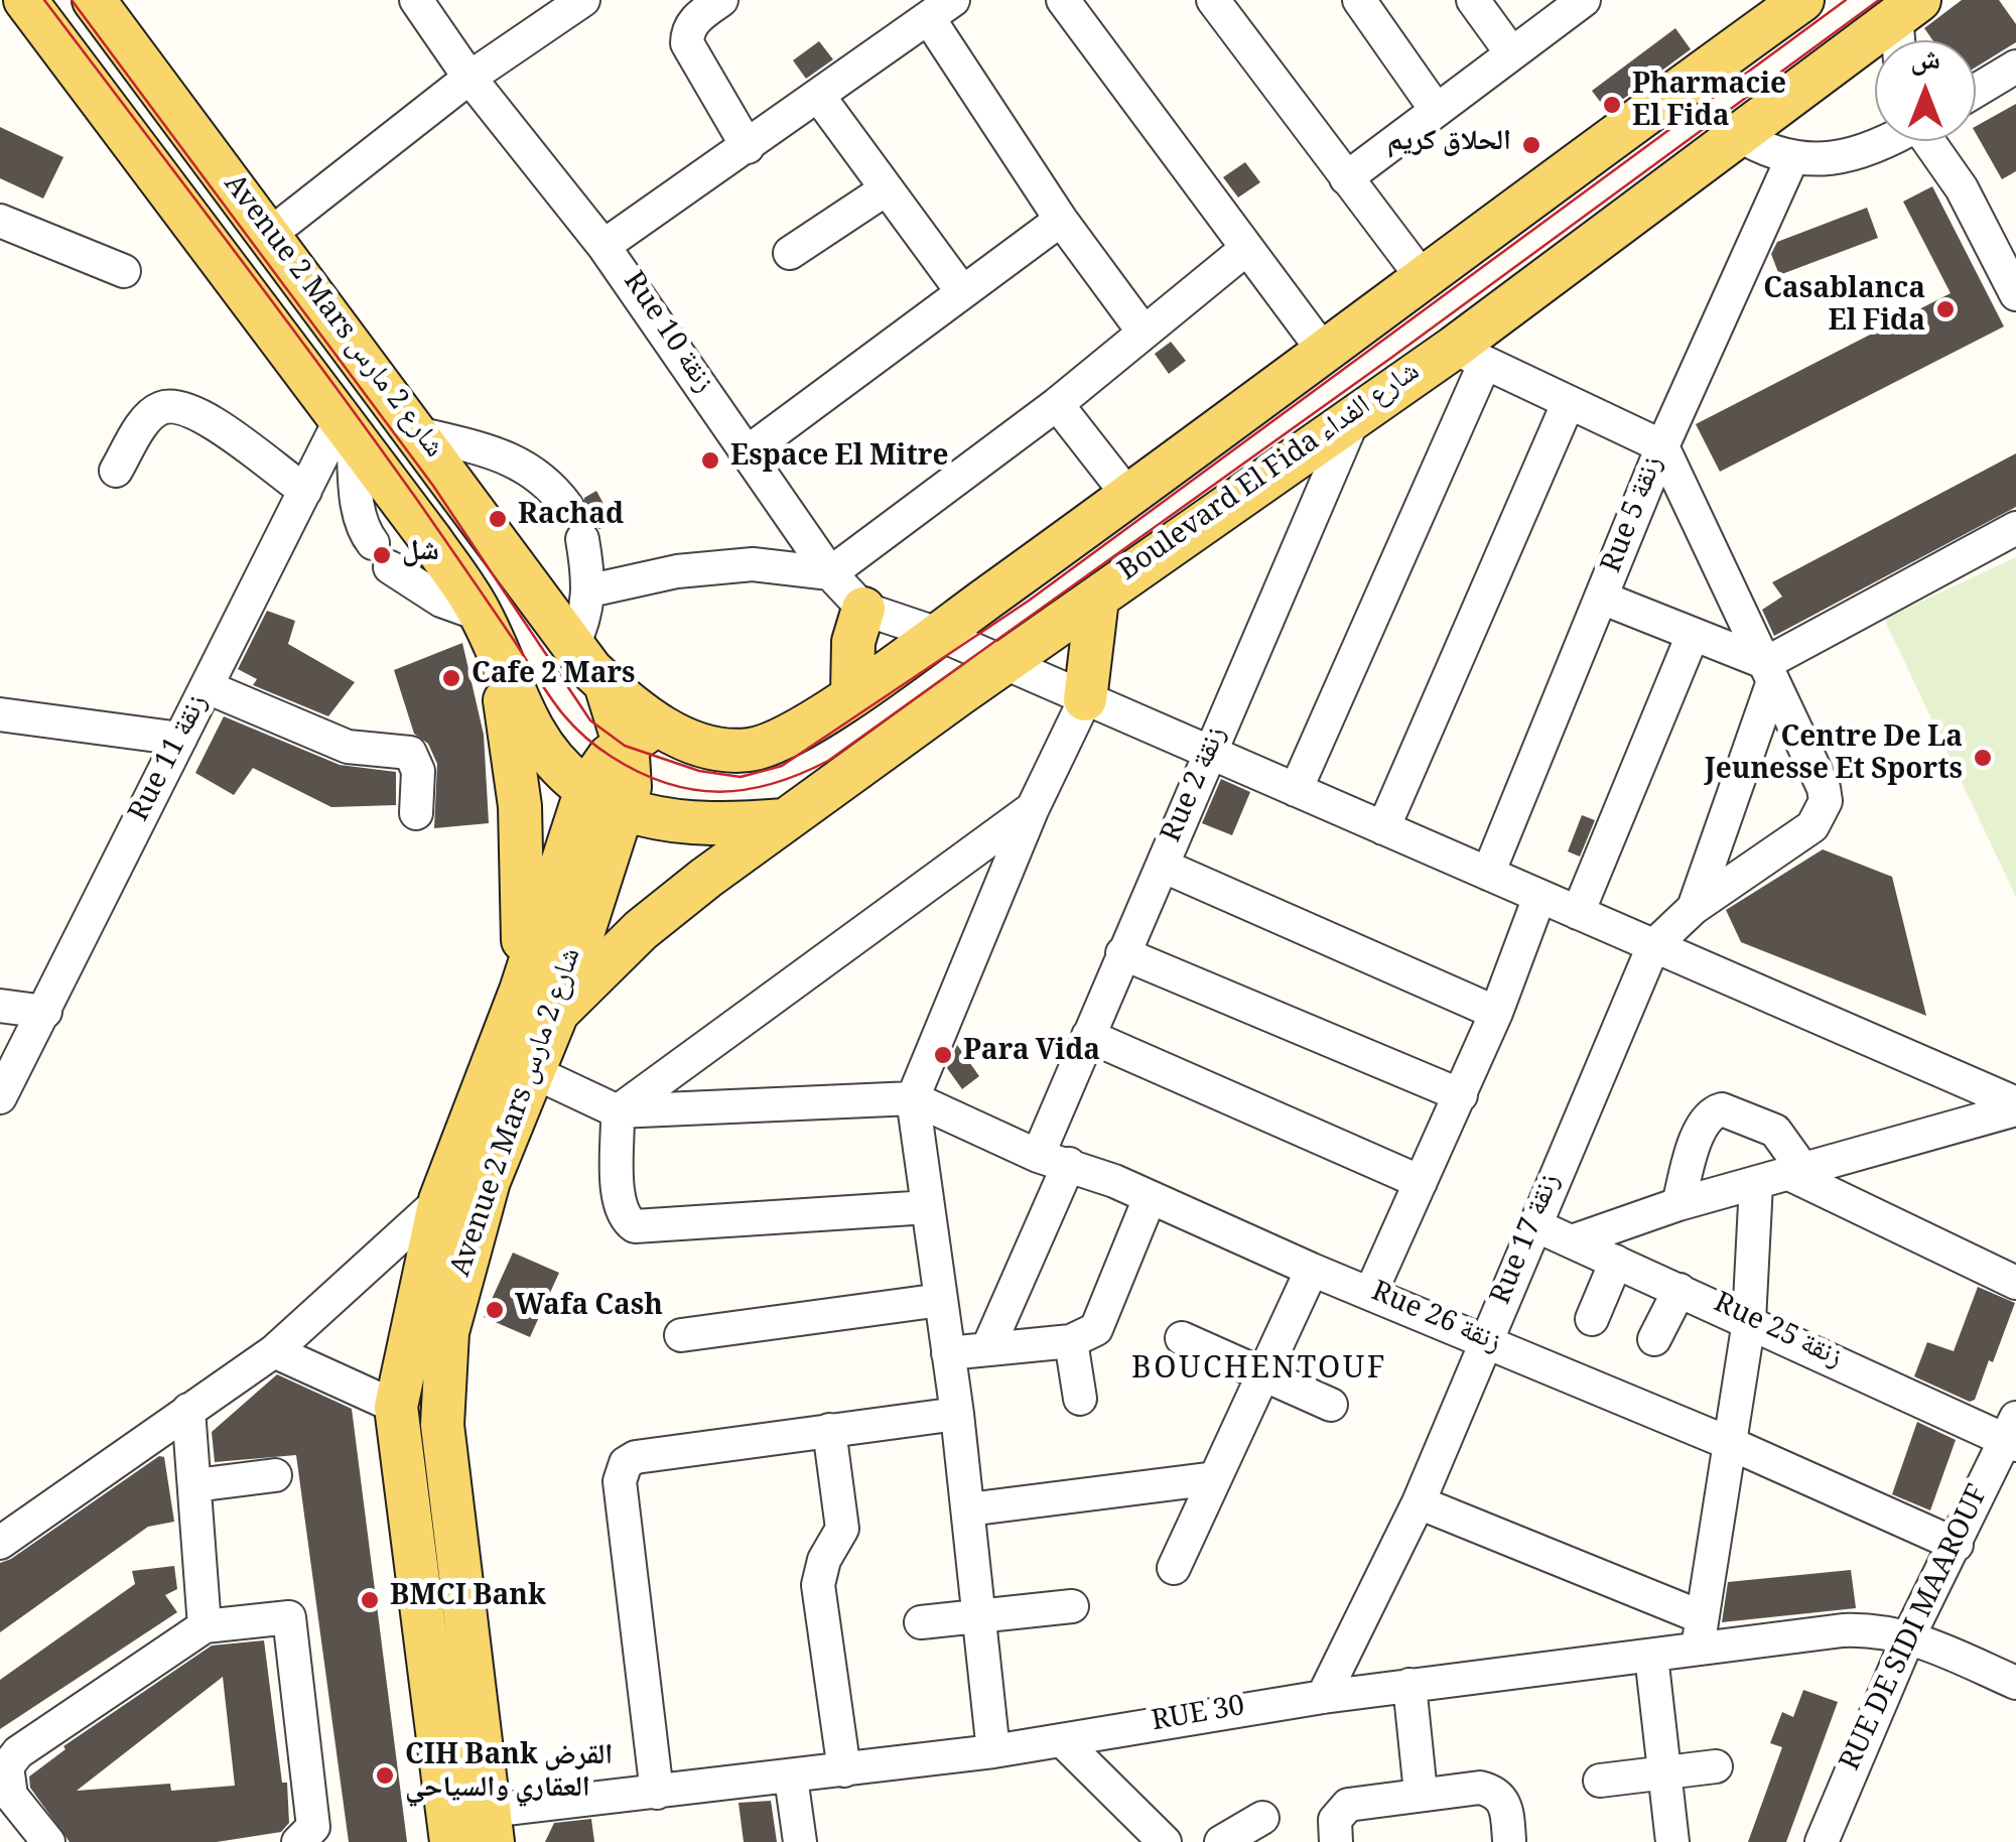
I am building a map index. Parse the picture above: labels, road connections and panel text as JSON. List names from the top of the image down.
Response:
{
  "streets": {
    "main road": ["Avenue 2 Mars شارع 2 مارس", "Boulevard El Fida شارع الفداء"],
    "street": [
      "Rue 10 زنقة",
      "Rue 5 زنقة",
      "Rue 11 زنقة",
      "Rue 2 زنقة",
      "Rue 17 زنقة",
      "Rue 26 زنقة",
      "Rue 25 زنقة",
      "RUE DE SIDI MAAROUF",
      "RUE 30"
    ]
  },
  "crossings": [
    ["Avenue 2 Mars شارع 2 مارس", "Boulevard El Fida شارع الفداء"],
    ["Avenue 2 Mars شارع 2 مارس", "Rue 11 زنقة"],
    ["Avenue 2 Mars شارع 2 مارس", "RUE 30"],
    ["Rue 10 زنقة", "Boulevard El Fida شارع الفداء"],
    ["Rue 10 زنقة", "Rue 5 زنقة"],
    ["Rue 10 زنقة", "Rue 2 زنقة"],
    ["Rue 10 زنقة", "Rue 17 زنقة"],
    ["Boulevard El Fida شارع الفداء", "Rue 2 زنقة"],
    ["Rue 2 زنقة", "Rue 26 زنقة"],
    ["Rue 17 زنقة", "Rue 26 زنقة"],
    ["Rue 17 زنقة", "Rue 25 زنقة"],
    ["Rue 17 زنقة", "RUE 30"],
    ["Rue 26 زنقة", "RUE DE SIDI MAAROUF"],
    ["Rue 25 زنقة", "RUE DE SIDI MAAROUF"],
    ["RUE DE SIDI MAAROUF", "RUE 30"]
  ],
  "districts": ["BOUCHENTOUF"],
  "places": [
    "Pharmacie El Fida",
    "الحلاق كريم",
    "Casablanca El Fida",
    "Espace El Mitre",
    "Rachad",
    "شل",
    "Cafe 2 Mars",
    "Centre De La Jeunesse Et Sports",
    "Para Vida",
    "Wafa Cash",
    "BMCI Bank",
    "CIH Bank القرض العقاري والسياحي"
  ],
  "north": "top"
}
